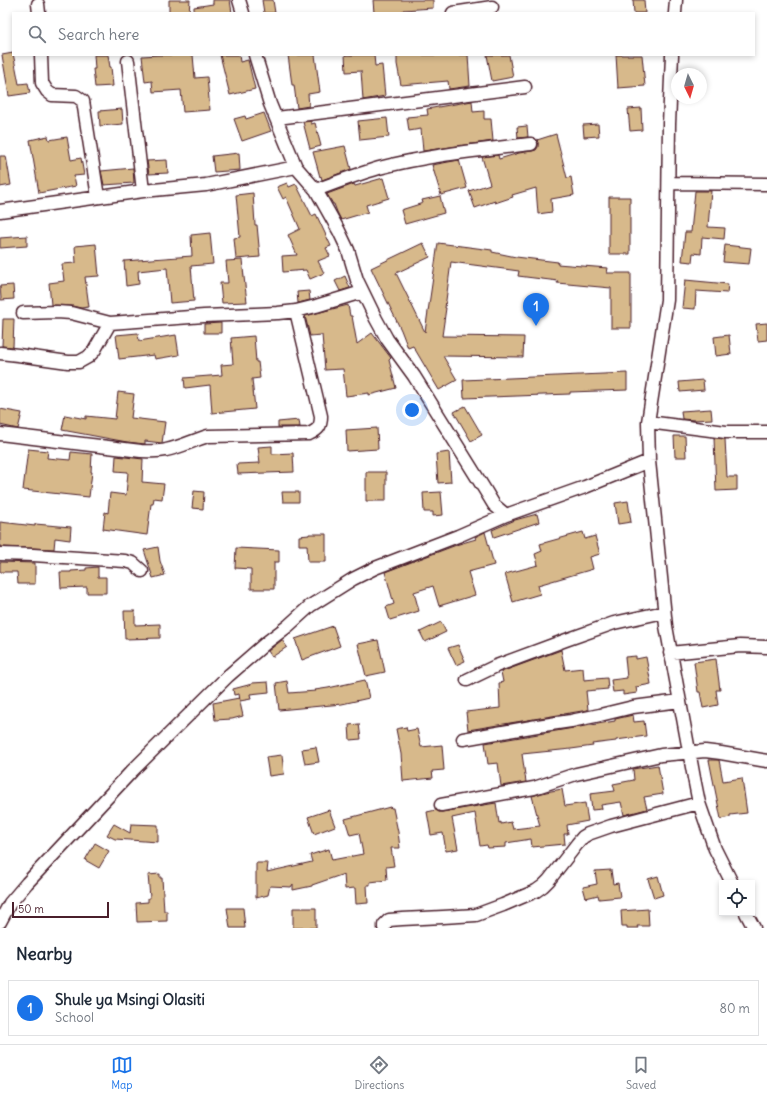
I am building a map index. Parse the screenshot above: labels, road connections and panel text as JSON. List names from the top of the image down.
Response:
{
  "scale_bar": "50 m",
  "north": "bottom",
  "page": {
    "search": "Search here",
    "pins": "1",
    "scale": "50 m",
    "heading": "Nearby",
    "list": [
      {
        "mark": "1",
        "name": "Shule ya Msingi Olasiti",
        "note": "School",
        "value": "80 m"
      }
    ],
    "nav": ["Map", "Directions", "Saved"]
  }
}
